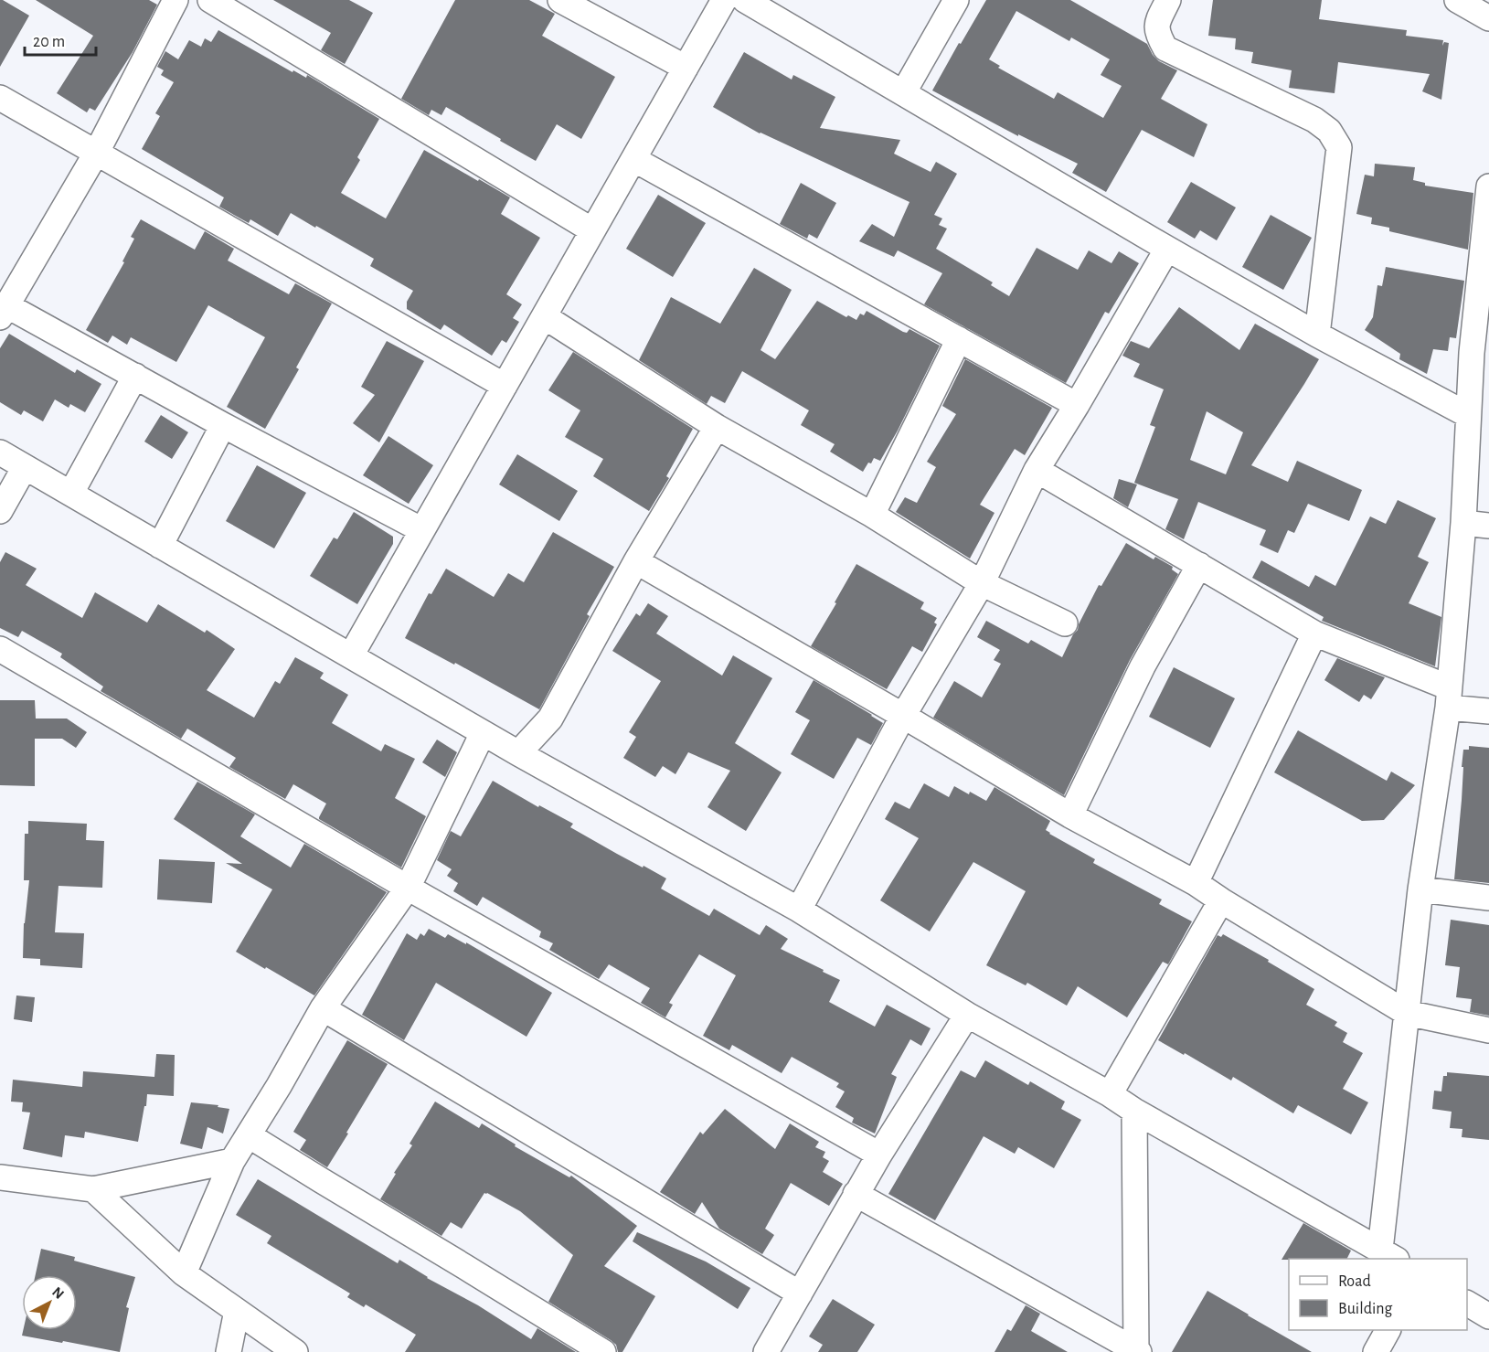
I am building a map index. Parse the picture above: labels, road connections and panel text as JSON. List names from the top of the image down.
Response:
{
  "legend": ["Road", "Building"],
  "scale_bar": "20 m",
  "north": "top right"
}
